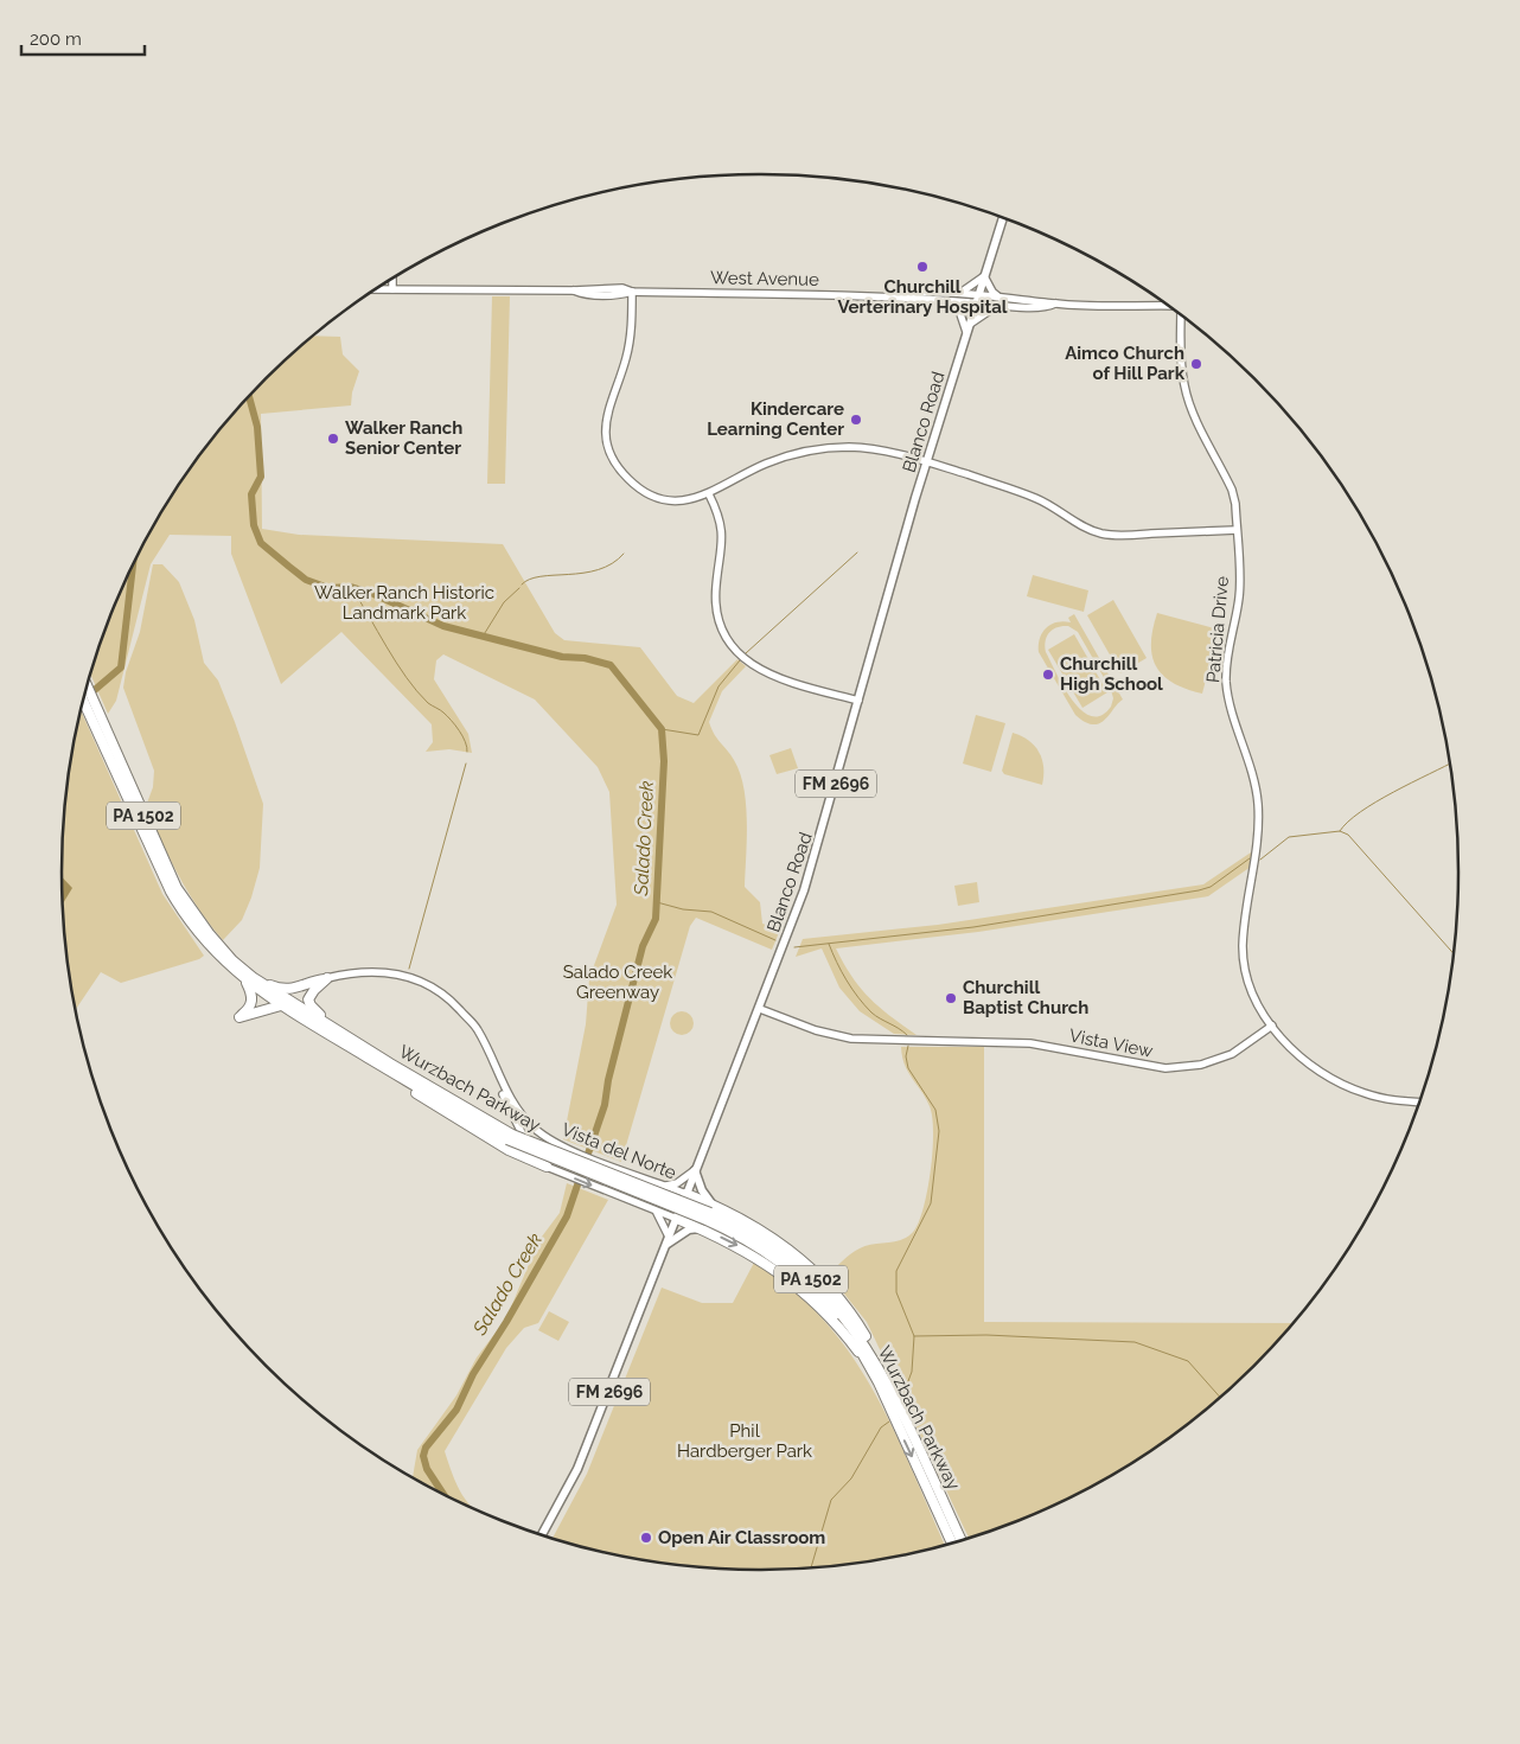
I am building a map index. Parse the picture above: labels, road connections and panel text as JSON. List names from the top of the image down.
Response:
{
  "streets": {
    "highway": ["PA 1502", "Wurzbach Parkway"],
    "main road": ["Blanco Road", "FM 2696"],
    "street": [
      "West Avenue",
      "Patricia Drive",
      "Vista View",
      "Vista del Norte"
    ]
  },
  "crossings": [
    ["West Avenue", "Blanco Road"],
    ["Blanco Road", "Vista View"],
    ["Blanco Road", "Vista del Norte"],
    ["Patricia Drive", "Vista View"]
  ],
  "water": ["Salado Creek"],
  "parks": ["Walker Ranch Historic Landmark Park", "Salado Creek Greenway", "Phil Hardberger Park"],
  "places": [
    "Churchill Verterinary Hospital",
    "Aimco Church of Hill Park",
    "Kindercare Learning Center",
    "Walker Ranch Senior Center",
    "Churchill High School",
    "Churchill Baptist Church",
    "Open Air Classroom"
  ],
  "scale_bar": "200 m"
}
